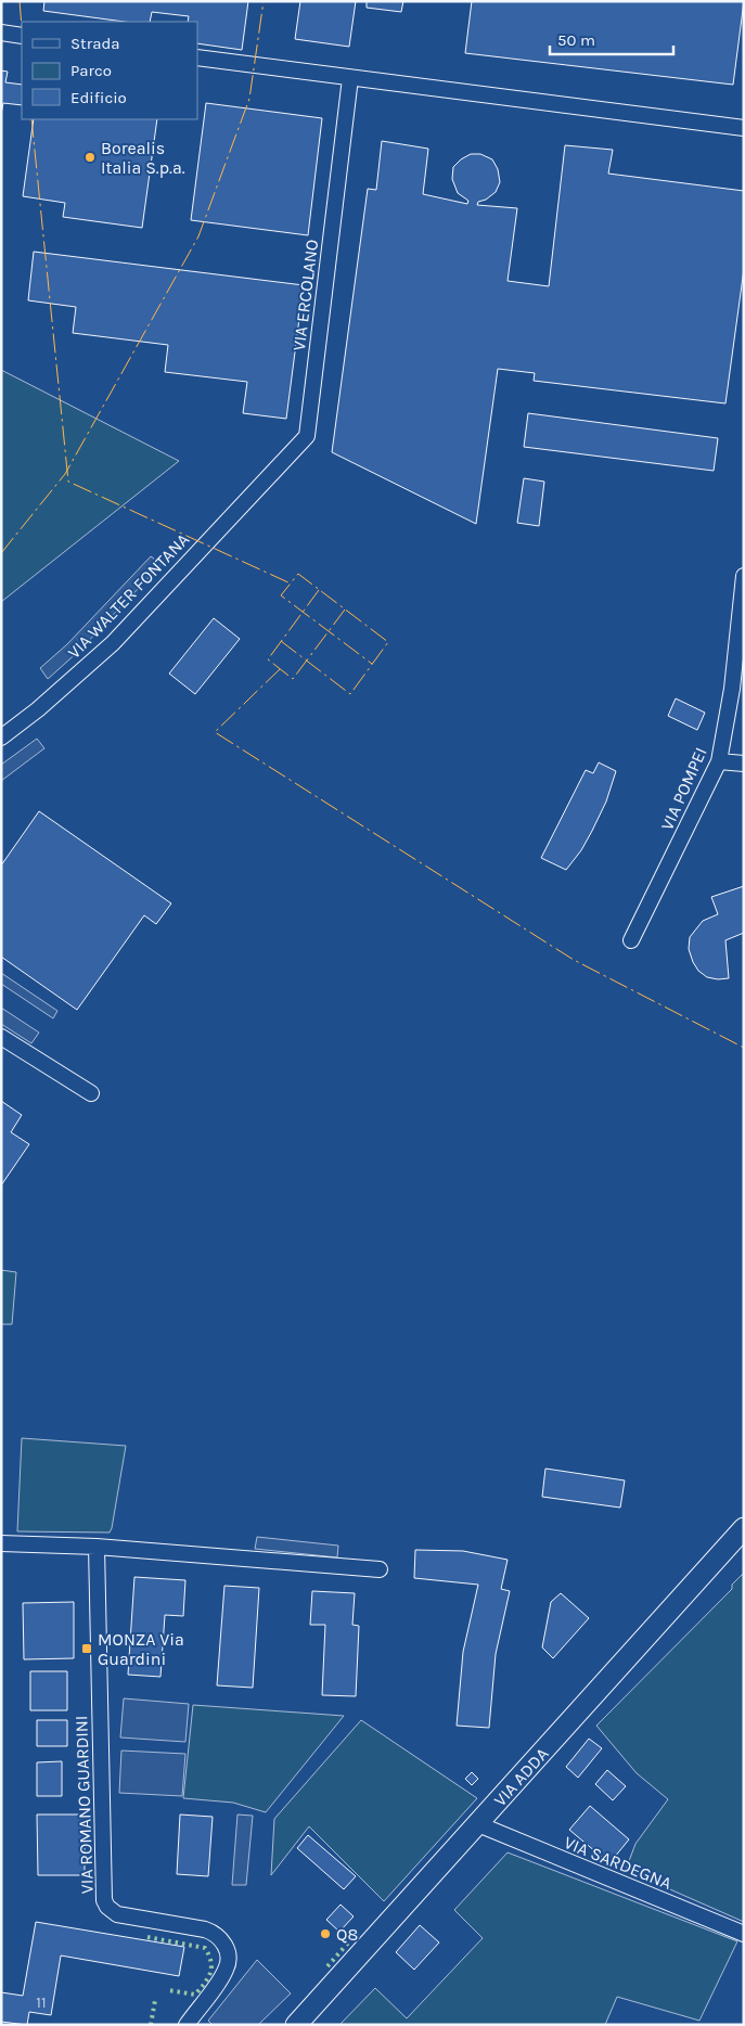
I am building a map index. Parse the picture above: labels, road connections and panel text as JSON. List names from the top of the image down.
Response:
{
  "streets": {
    "main road": ["VIA ADDA"],
    "street": [
      "VIA ERCOLANO",
      "VIA WALTER FONTANA",
      "VIA POMPEI",
      "VIA ROMANO GUARDINI",
      "VIA SARDEGNA"
    ]
  },
  "crossings": [
    ["VIA ERCOLANO", "VIA WALTER FONTANA"],
    ["VIA ADDA", "VIA SARDEGNA"]
  ],
  "places": {
    "other": ["Borealis Italia S.p.a.", "Q8"],
    "transit": ["MONZA Via Guardini"]
  },
  "house_numbers": ["11"],
  "legend": ["Strada", "Parco", "Edificio"],
  "scale_bar": "50 m"
}
